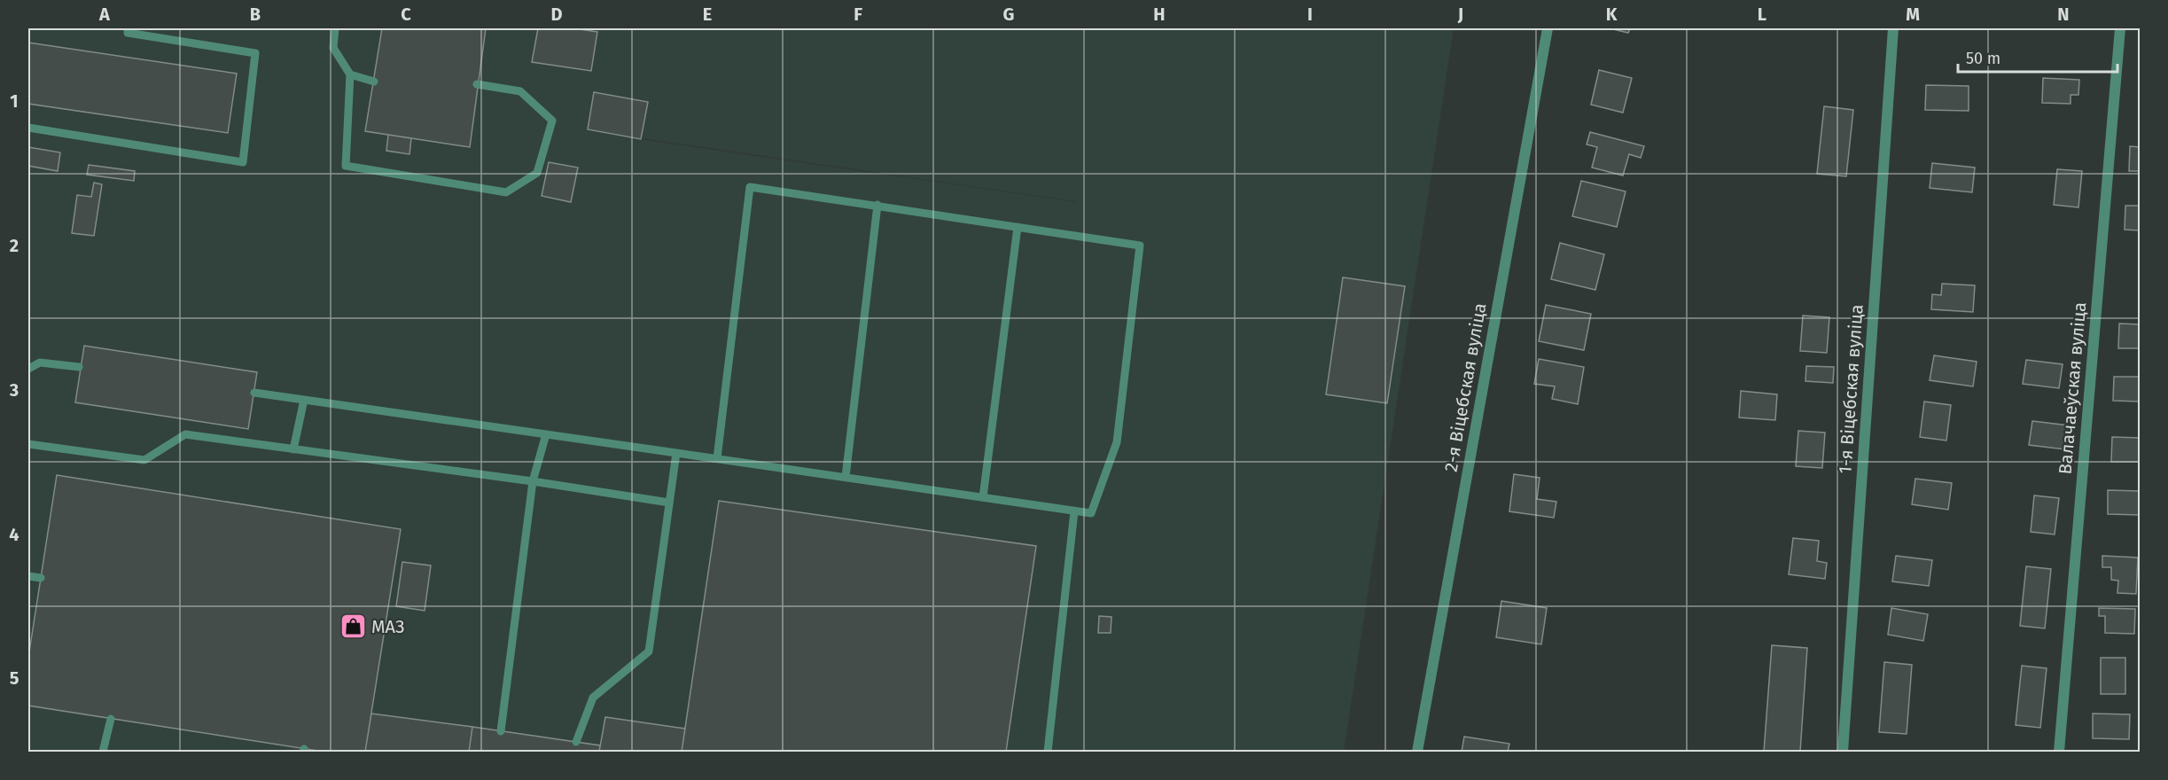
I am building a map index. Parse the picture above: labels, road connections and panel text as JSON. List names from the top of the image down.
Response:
{
  "streets": {
    "street": ["2-я Віцебская вуліца", "Валачаеўская вуліца", "1-я Віцебская вуліца"]
  },
  "places": {
    "shop": ["МАЗ"]
  },
  "scale_bar": "50 m",
  "grid": {
    "columns": [
      "A",
      "B",
      "C",
      "D",
      "E",
      "F",
      "G",
      "H",
      "I",
      "J",
      "K",
      "L",
      "M",
      "N"
    ],
    "rows": [
      "1",
      "2",
      "3",
      "4",
      "5"
    ]
  }
}
